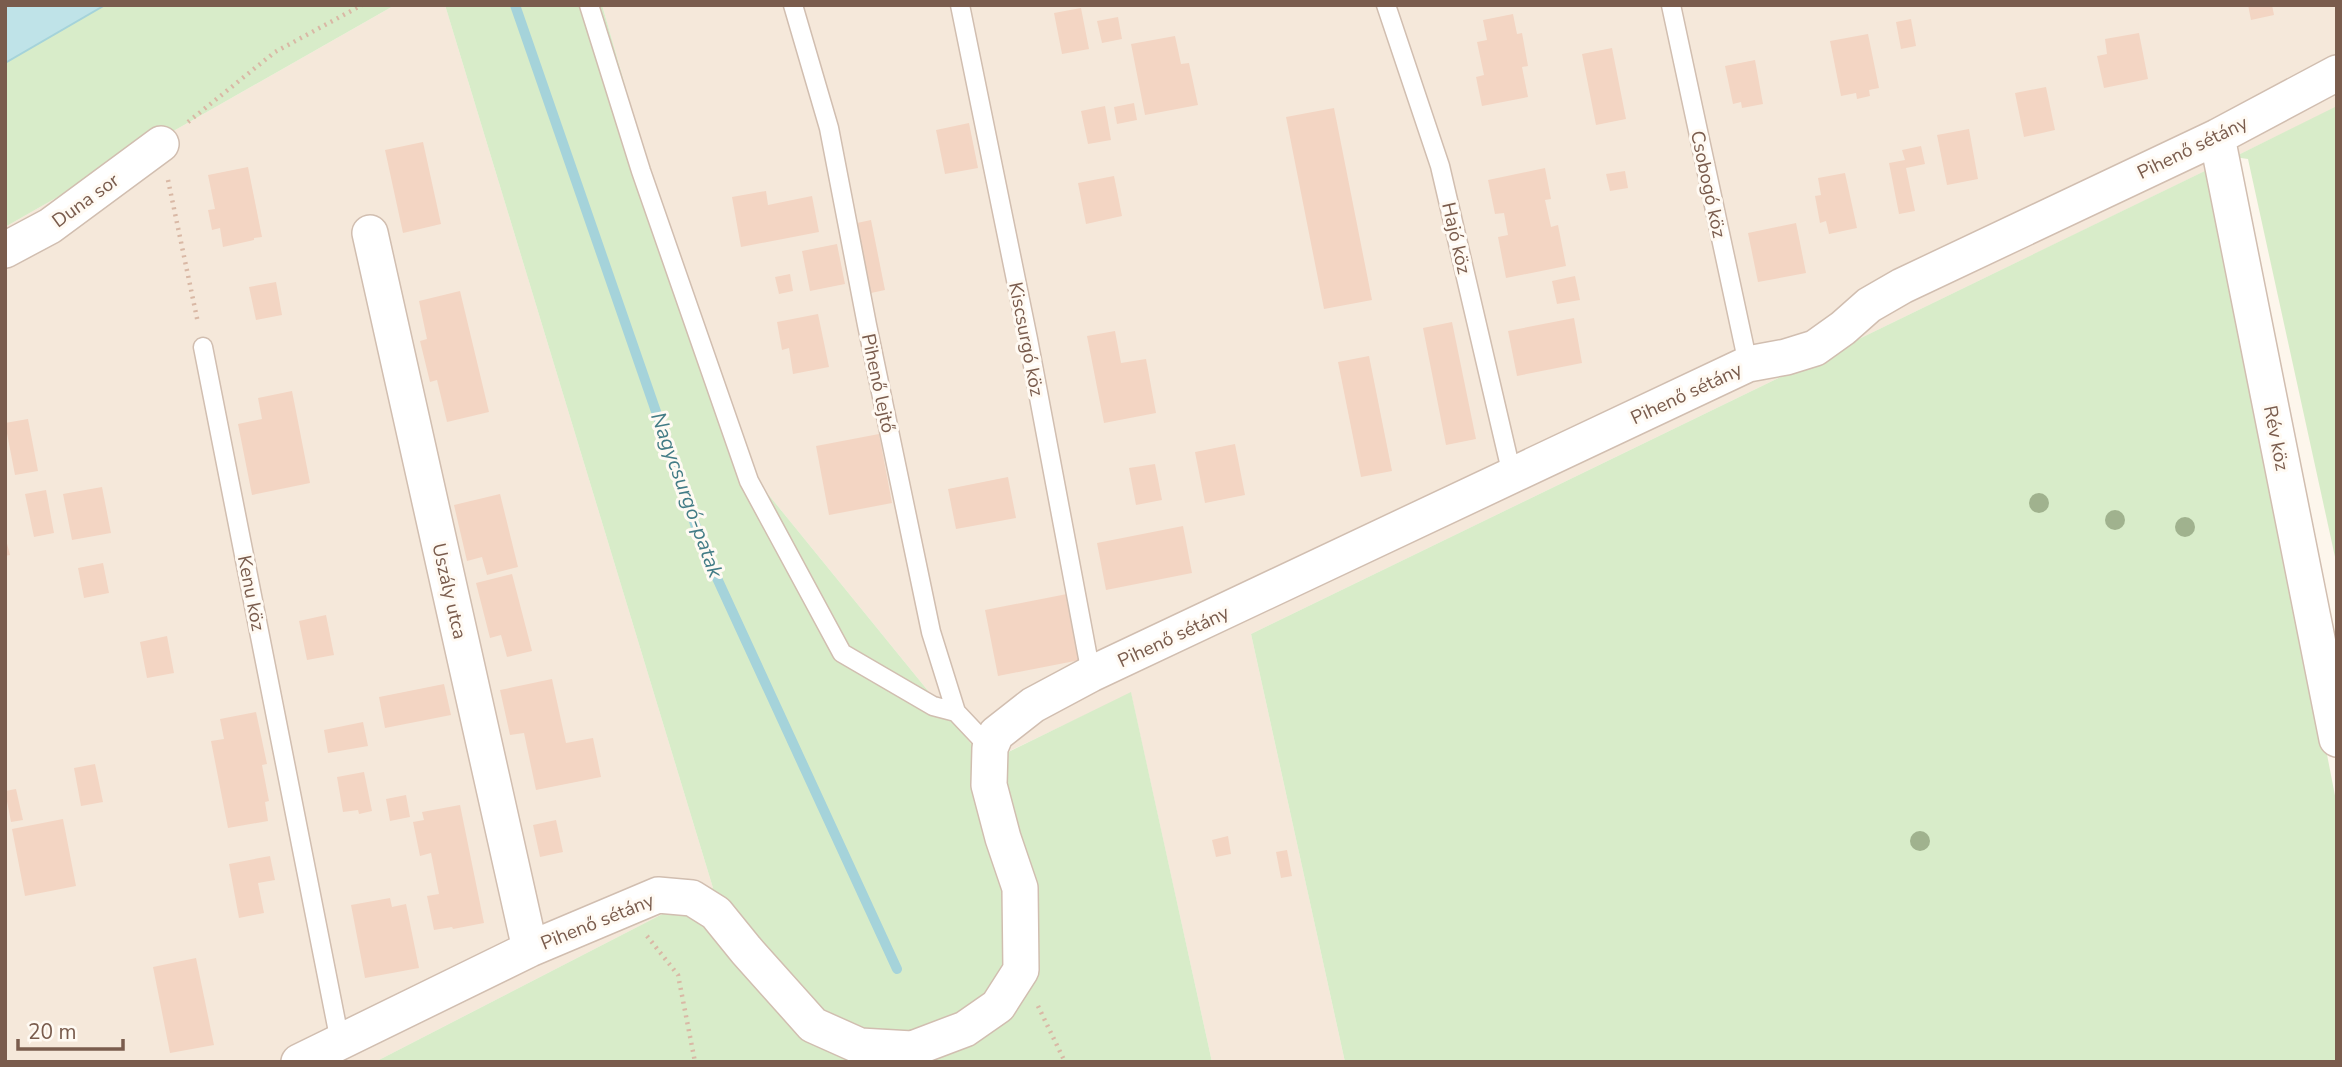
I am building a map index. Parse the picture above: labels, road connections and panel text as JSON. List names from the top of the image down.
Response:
{
  "streets": {
    "street": [
      "Pihenő sétány",
      "Duna sor",
      "Rév köz",
      "Uszály utca"
    ],
    "lane": [
      "Csobogó köz",
      "Hajó köz",
      "Kiscsurgó köz",
      "Pihenő lejtő",
      "Kenu köz"
    ]
  },
  "crossings": [
    ["Pihenő sétány", "Csobogó köz"],
    ["Pihenő sétány", "Hajó köz"],
    ["Pihenő sétány", "Kiscsurgó köz"],
    ["Pihenő sétány", "Pihenő lejtő"],
    ["Pihenő sétány", "Rév köz"],
    ["Pihenő sétány", "Uszály utca"],
    ["Pihenő sétány", "Kenu köz"]
  ],
  "water": ["Nagycsurgó-patak"],
  "scale_bar": "20 m"
}
